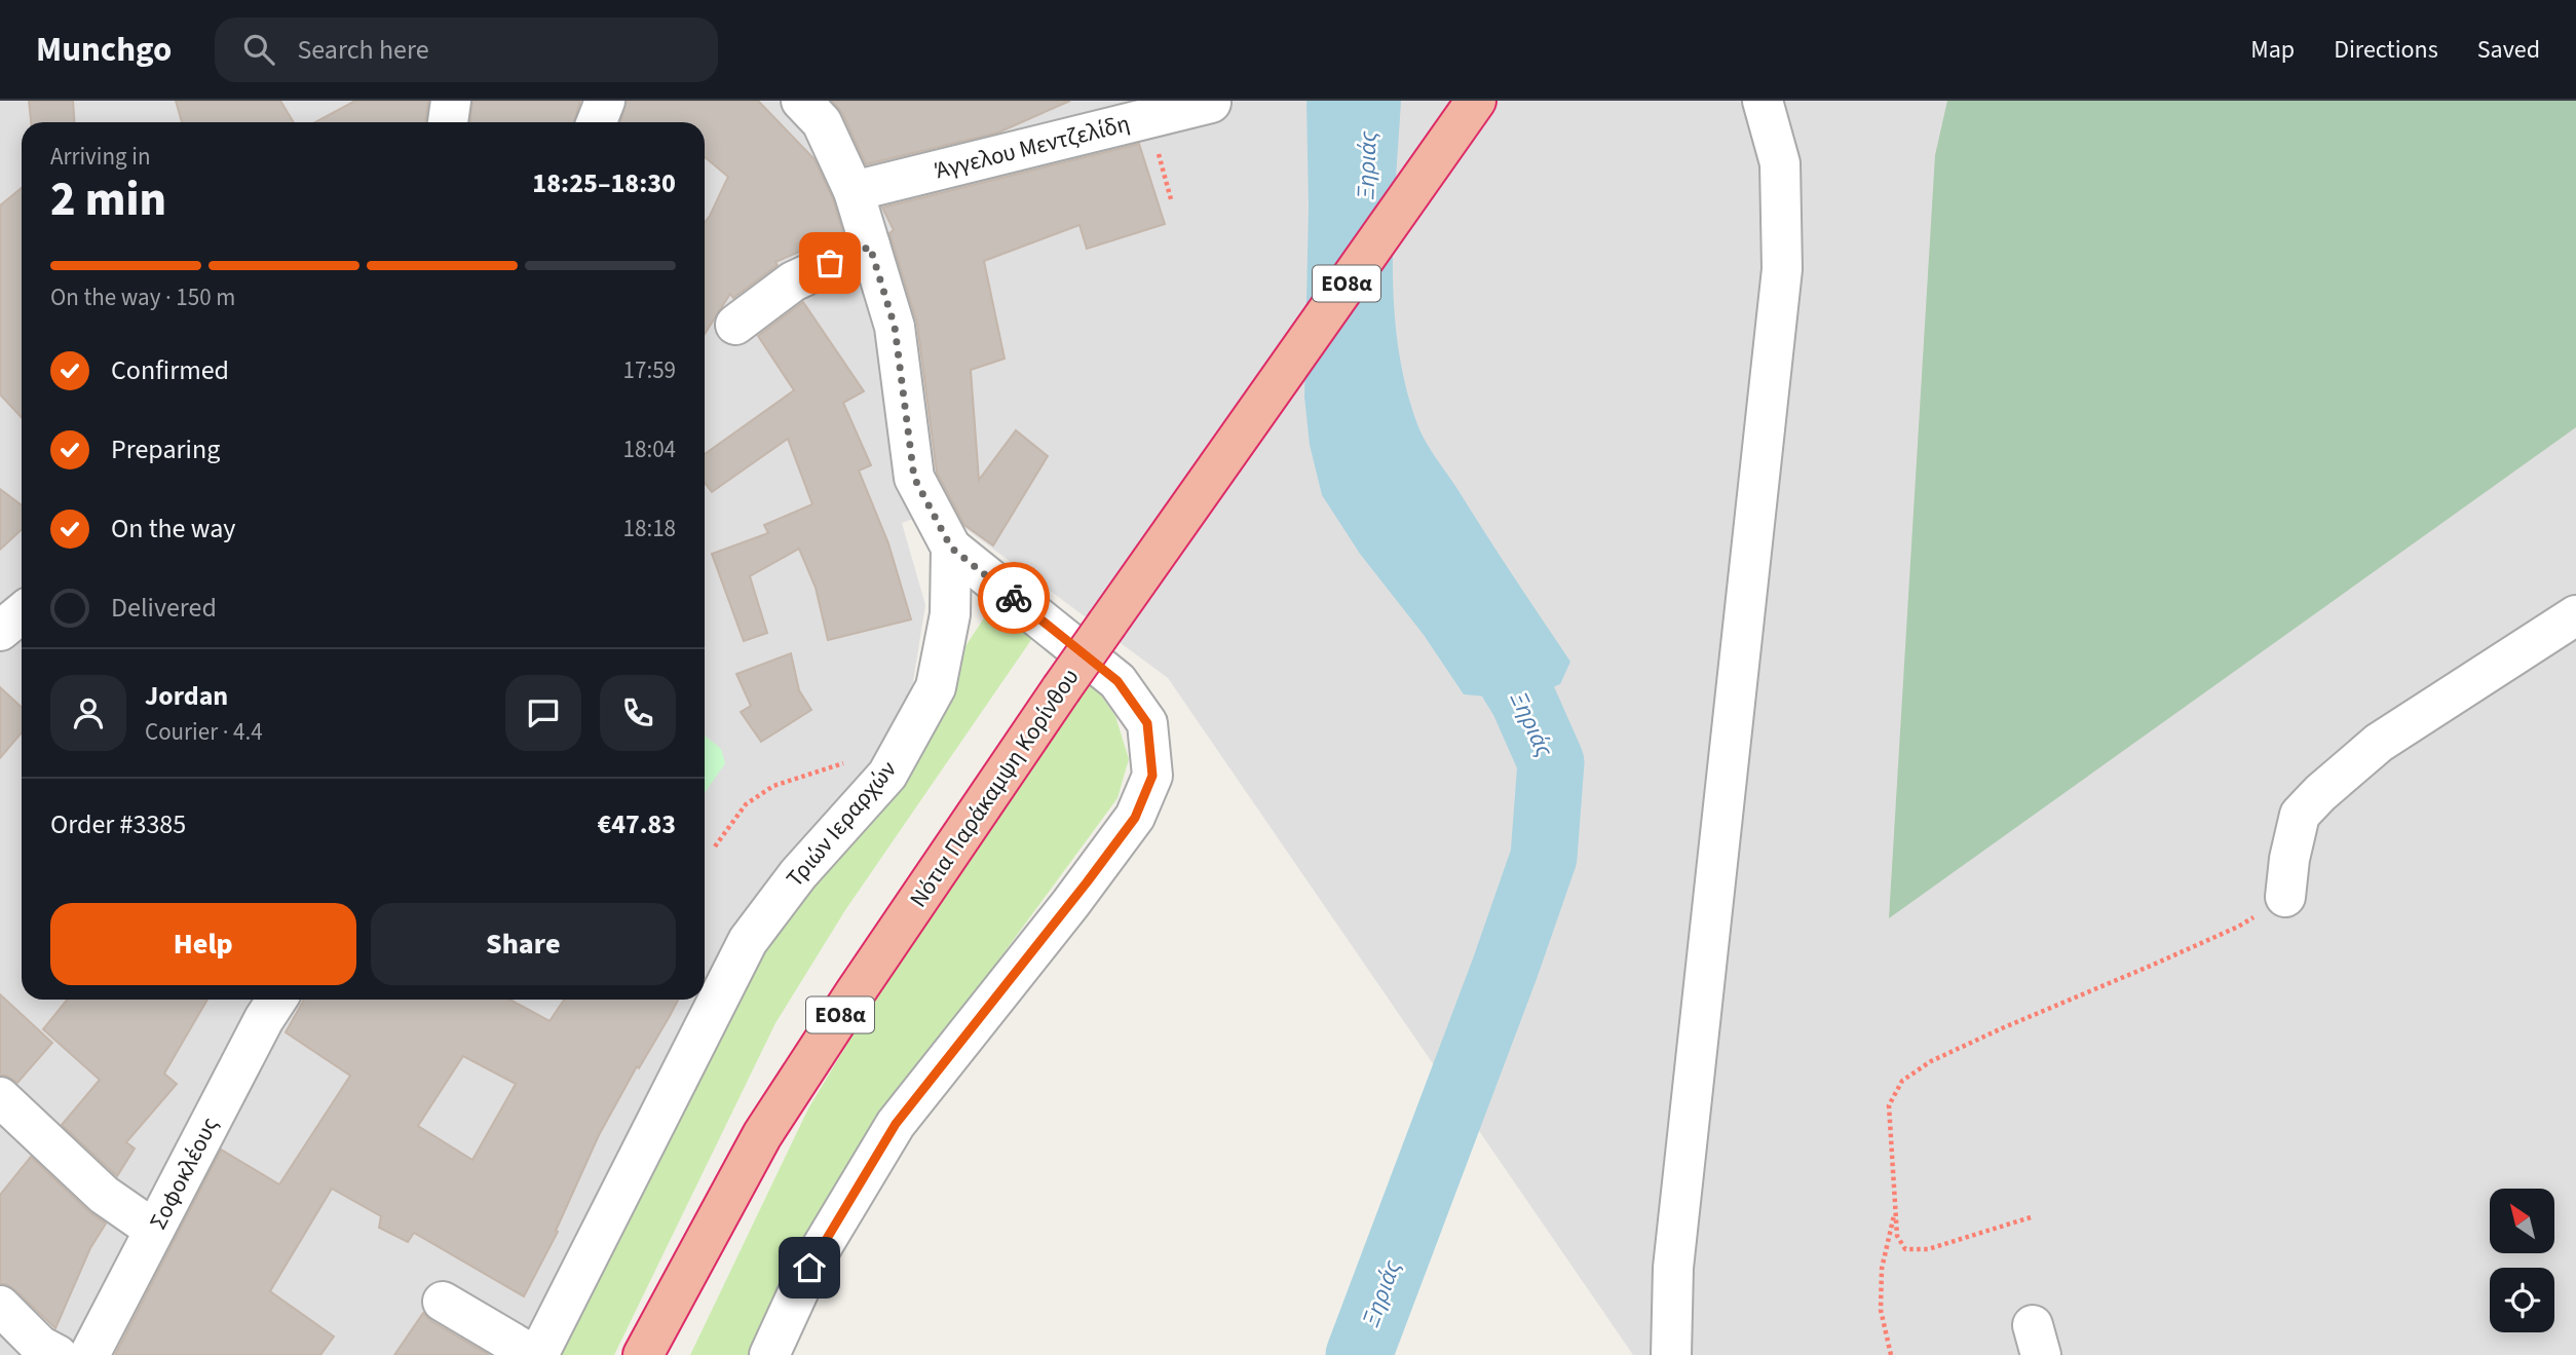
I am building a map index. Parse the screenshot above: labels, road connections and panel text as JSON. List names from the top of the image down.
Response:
{
  "streets": {
    "highway": ["ΕΟ8α", "Νότια Παράκαμψη Κορίνθου"],
    "street": ["Άγγελου Μεντζελίδη", "Τριών Ιεραρχών", "Σοφοκλέους"]
  },
  "crossings": [
    ["Άγγελου Μεντζελίδη", "Τριών Ιεραρχών"]
  ],
  "water": ["Ξηριάς"],
  "north": "top left",
  "page": {
    "header": "Munchgo",
    "search": "Search here",
    "nav": ["Map", "Directions", "Saved"],
    "heading": ["2 min", "Arriving in", "18:25–18:30"],
    "panel": [
      "Jordan",
      "Courier · 4.4",
      "Order #3385",
      "€47.83"
    ],
    "bar": "On the way · 150 m",
    "list": [
      ["Confirmed", "17:59"],
      ["Preparing", "18:04"],
      ["On the way", "18:18"],
      "Delivered"
    ],
    "buttons": ["Help", "Share"]
  }
}
